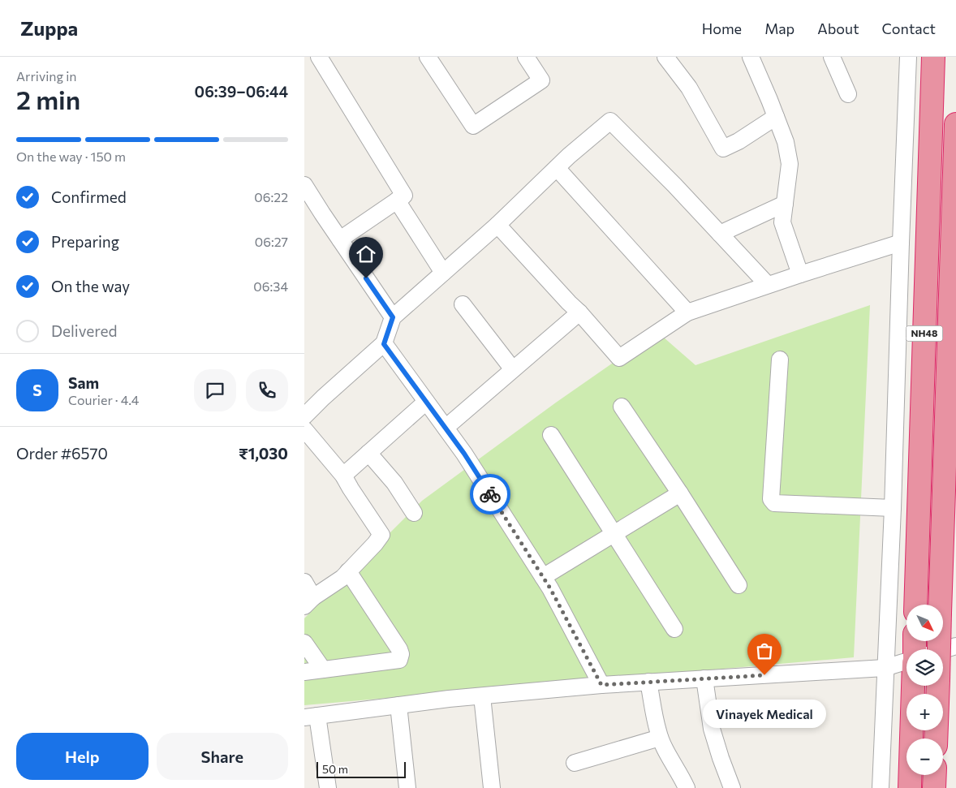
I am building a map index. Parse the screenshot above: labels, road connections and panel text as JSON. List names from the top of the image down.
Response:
{
  "streets": {
    "highway": ["NH48"]
  },
  "places": ["Vinayek Medical"],
  "scale_bar": "50 m",
  "north": "bottom right",
  "page": {
    "header": "Zuppa",
    "nav": [
      "Home",
      "Map",
      "About",
      "Contact"
    ],
    "heading": ["2 min", "Arriving in", "06:39–06:44"],
    "panel": [
      "Sam",
      "Courier · 4.4",
      "Order #6570",
      "₹1,030"
    ],
    "bar": "On the way · 150 m",
    "list": [
      ["Confirmed", "06:22"],
      ["Preparing", "06:27"],
      ["On the way", "06:34"],
      "Delivered"
    ],
    "round": "S",
    "map_buttons": ["+", "−"],
    "bubble": "Vinayek Medical",
    "buttons": ["Help", "Share"],
    "scale": "50 m"
  }
}
